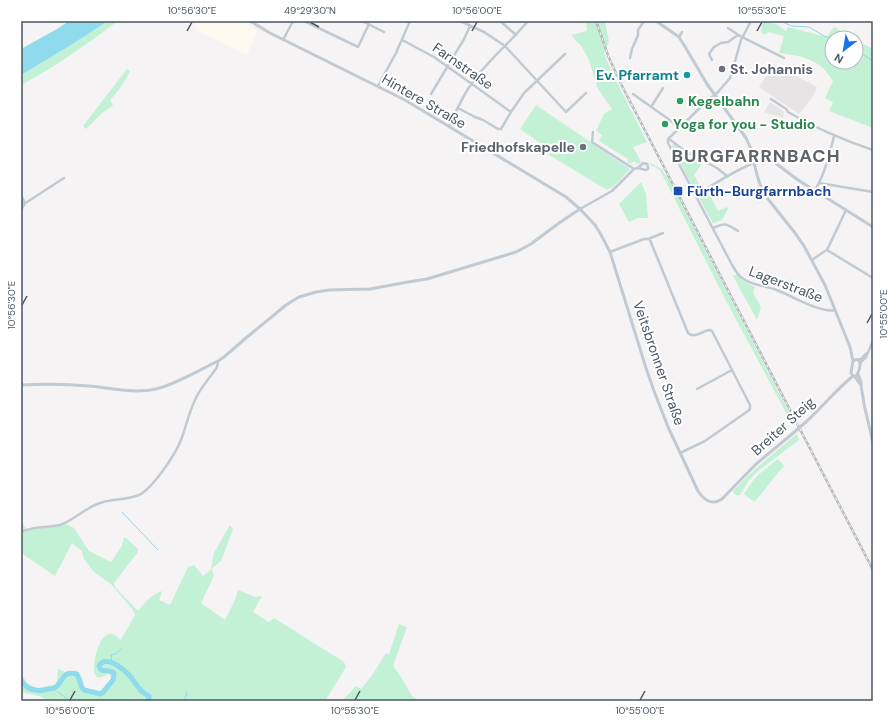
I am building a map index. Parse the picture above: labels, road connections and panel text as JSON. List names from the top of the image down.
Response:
{
  "streets": {
    "street": [
      "Farnstraße",
      "Hintere Straße",
      "Lagerstraße",
      "Veitsbronner Straße",
      "Breiter Steig"
    ]
  },
  "crossings": [
    ["Hintere Straße", "Veitsbronner Straße"],
    ["Veitsbronner Straße", "Breiter Steig"]
  ],
  "districts": ["BURGFARRNBACH"],
  "places": {
    "other": [
      "St. Johannis",
      "Ev. Pfarramt",
      "Kegelbahn",
      "Yoga for you - Studio",
      "Friedhofskapelle"
    ],
    "transit": ["Fürth-Burgfarrnbach"]
  },
  "north": "bottom left",
  "coordinates": [
    "10°56'30\"E",
    "49°29'30\"N",
    "10°56'00\"E",
    "10°55'30\"E",
    "10°55'00\"E"
  ]
}
